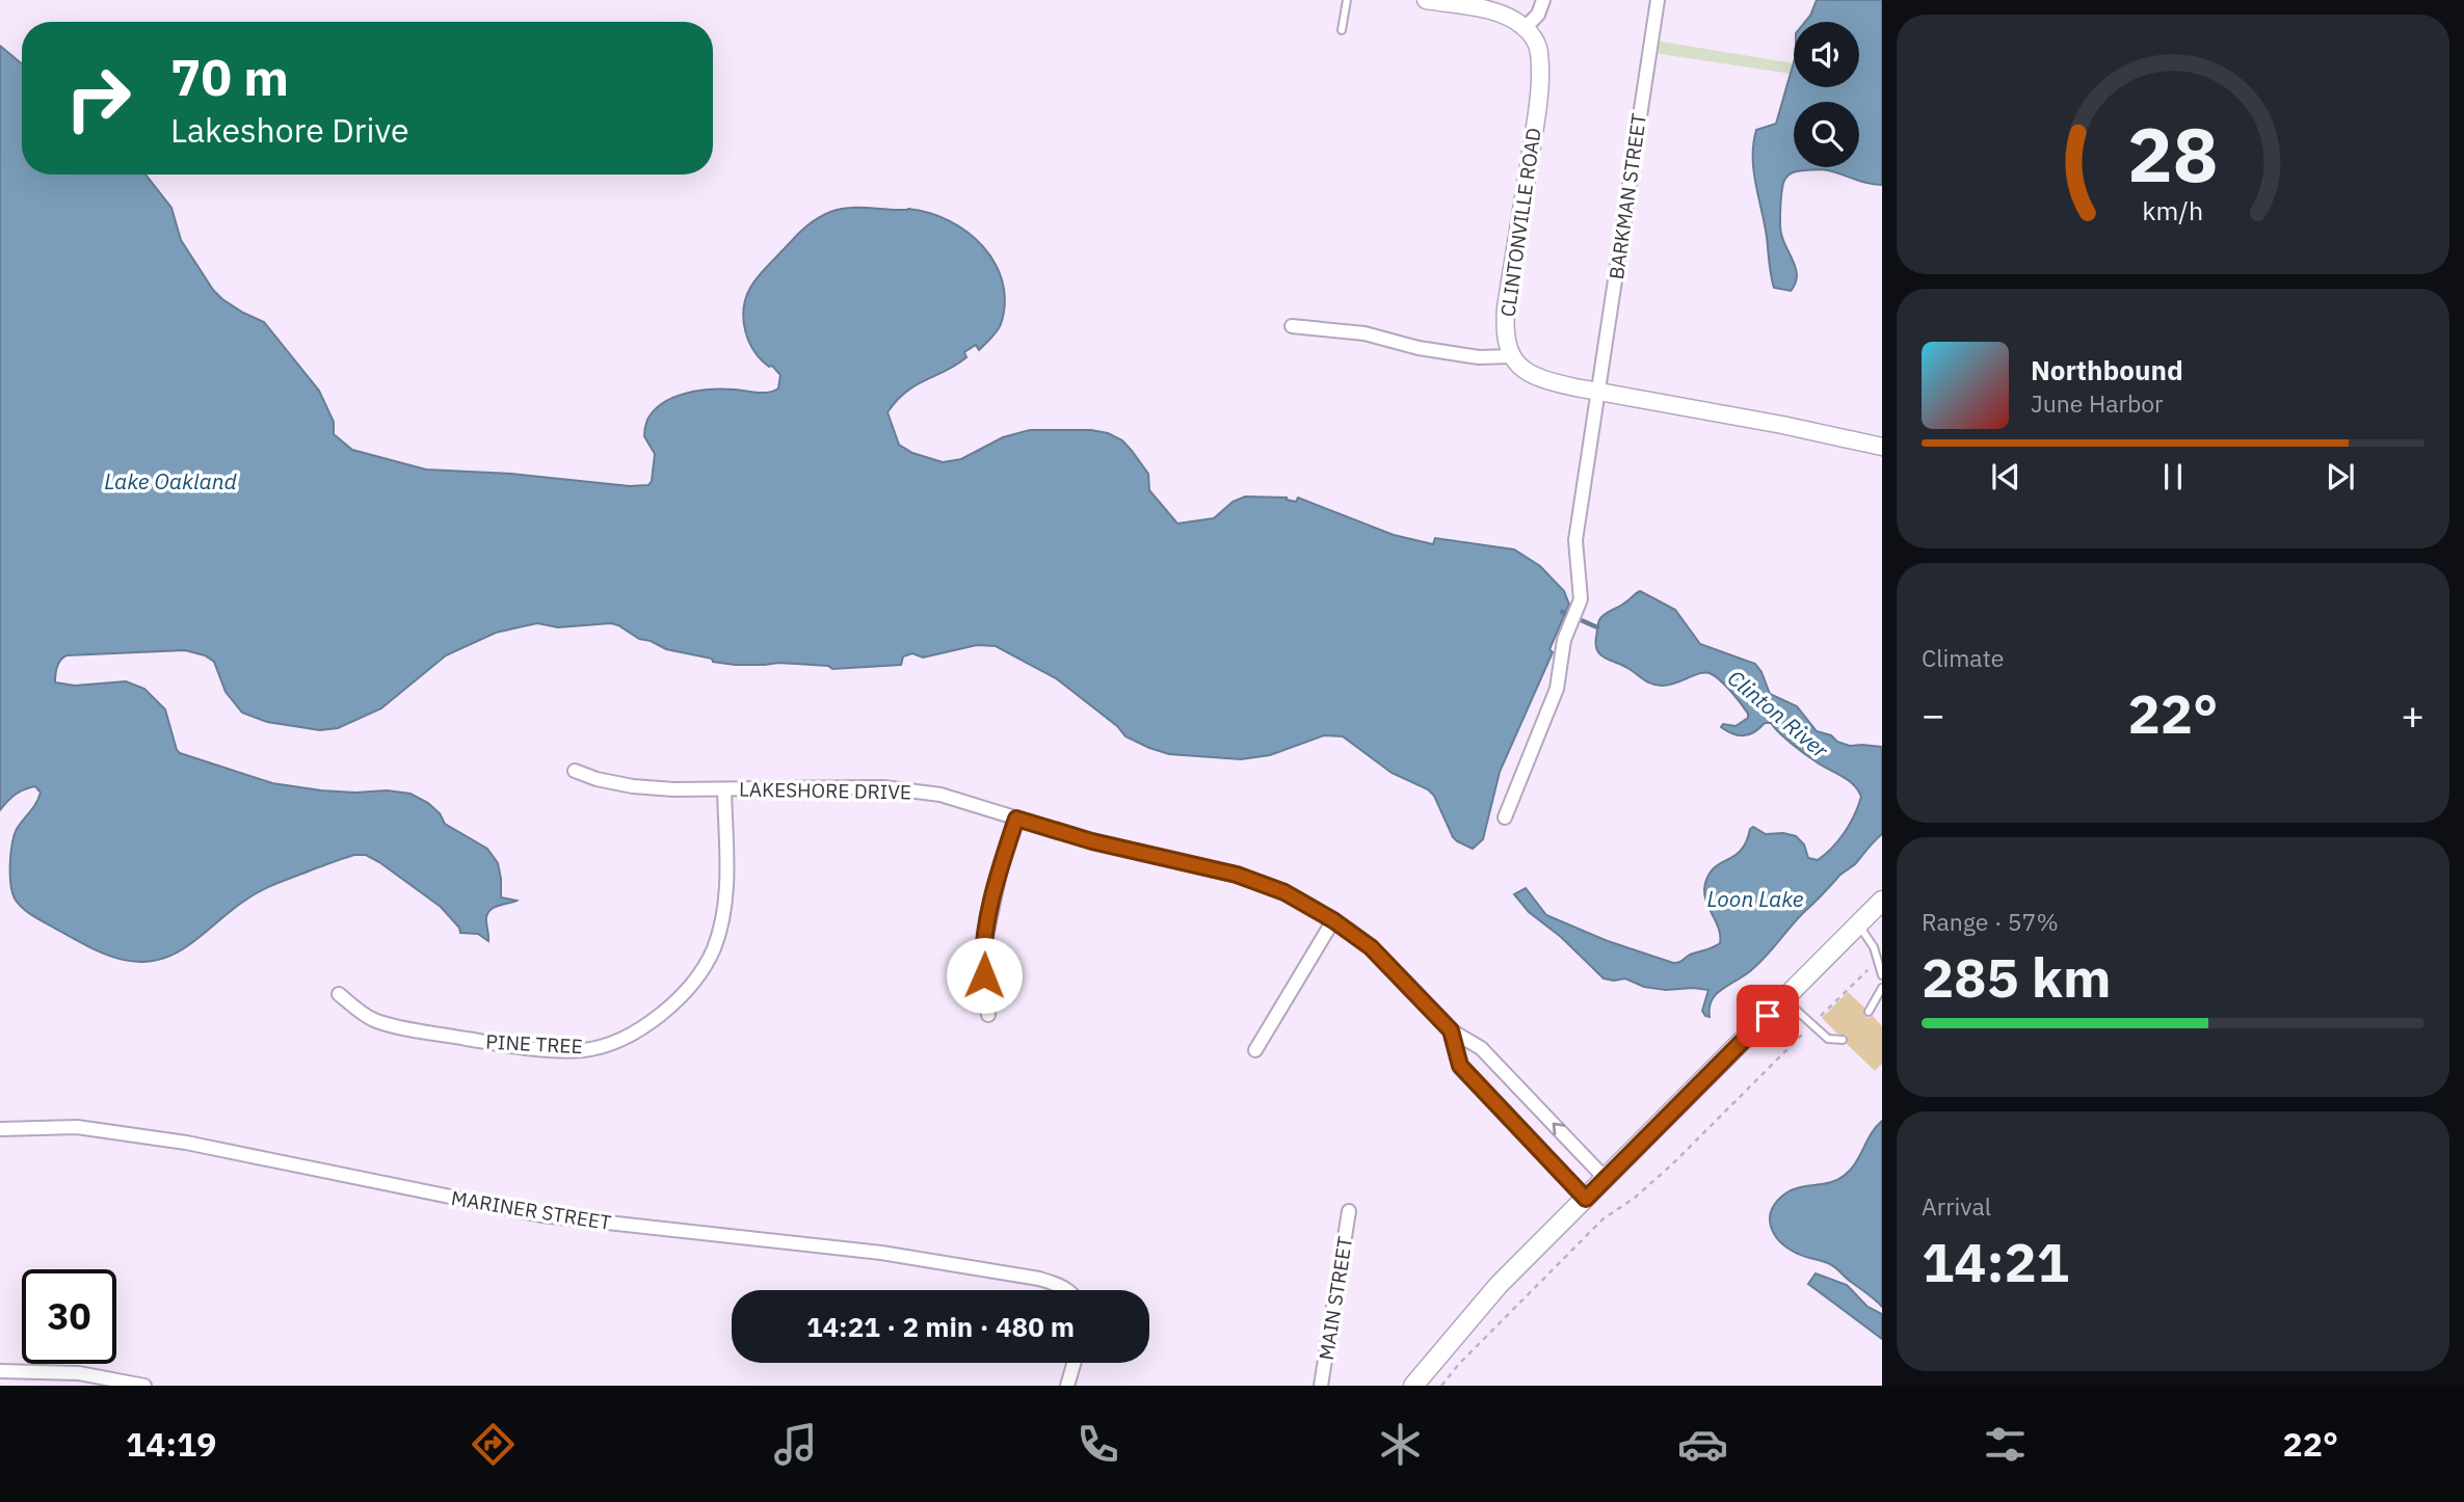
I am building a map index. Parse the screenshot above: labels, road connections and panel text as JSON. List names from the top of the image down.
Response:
{
  "streets": {
    "street": [
      "BARKMAN STREET",
      "CLINTONVILLE ROAD",
      "LAKESHORE DRIVE",
      "PINE TREE",
      "MARINER STREET",
      "MAIN STREET"
    ]
  },
  "crossings": [
    ["LAKESHORE DRIVE", "PINE TREE"]
  ],
  "water": ["Lake Oakland", "Clinton River", "Loon Lake"],
  "page": {
    "turn": ["70 m", "Lakeshore Drive"],
    "song": ["Northbound", "June Harbor"],
    "tile": [
      "Climate",
      ["Range · 57%", "285 km"],
      ["Arrival", "14:21"]
    ],
    "heat": ["−", "22°", "+"],
    "limit": "30",
    "trip": "14:21 · 2 min · 480 m",
    "tabs": ["14:19", "22°"],
    "gauge": ["28", "km/h"]
  }
}
